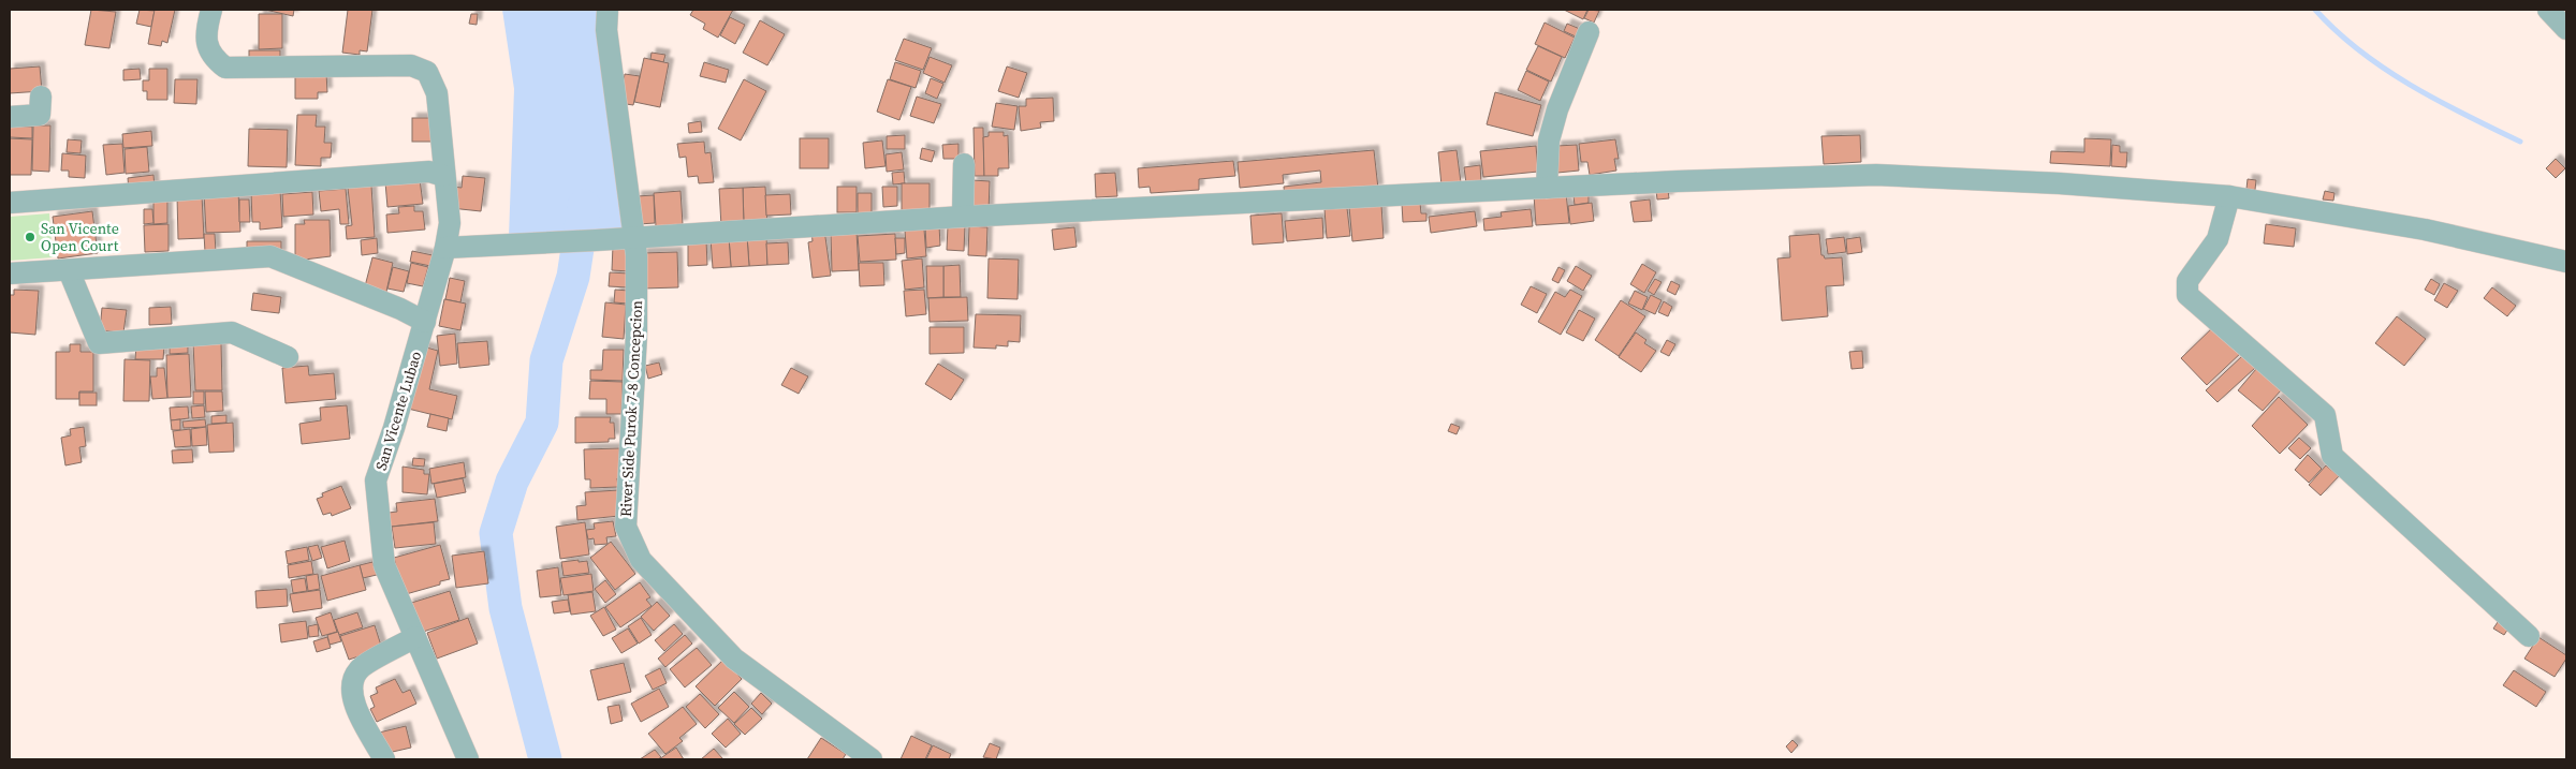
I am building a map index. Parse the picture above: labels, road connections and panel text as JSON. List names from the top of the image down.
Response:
{
  "streets": {
    "street": ["River Side Purok 7-8 Concepcion", "San Vicente Lubao"]
  },
  "places": ["San Vicente Open Court"]
}
